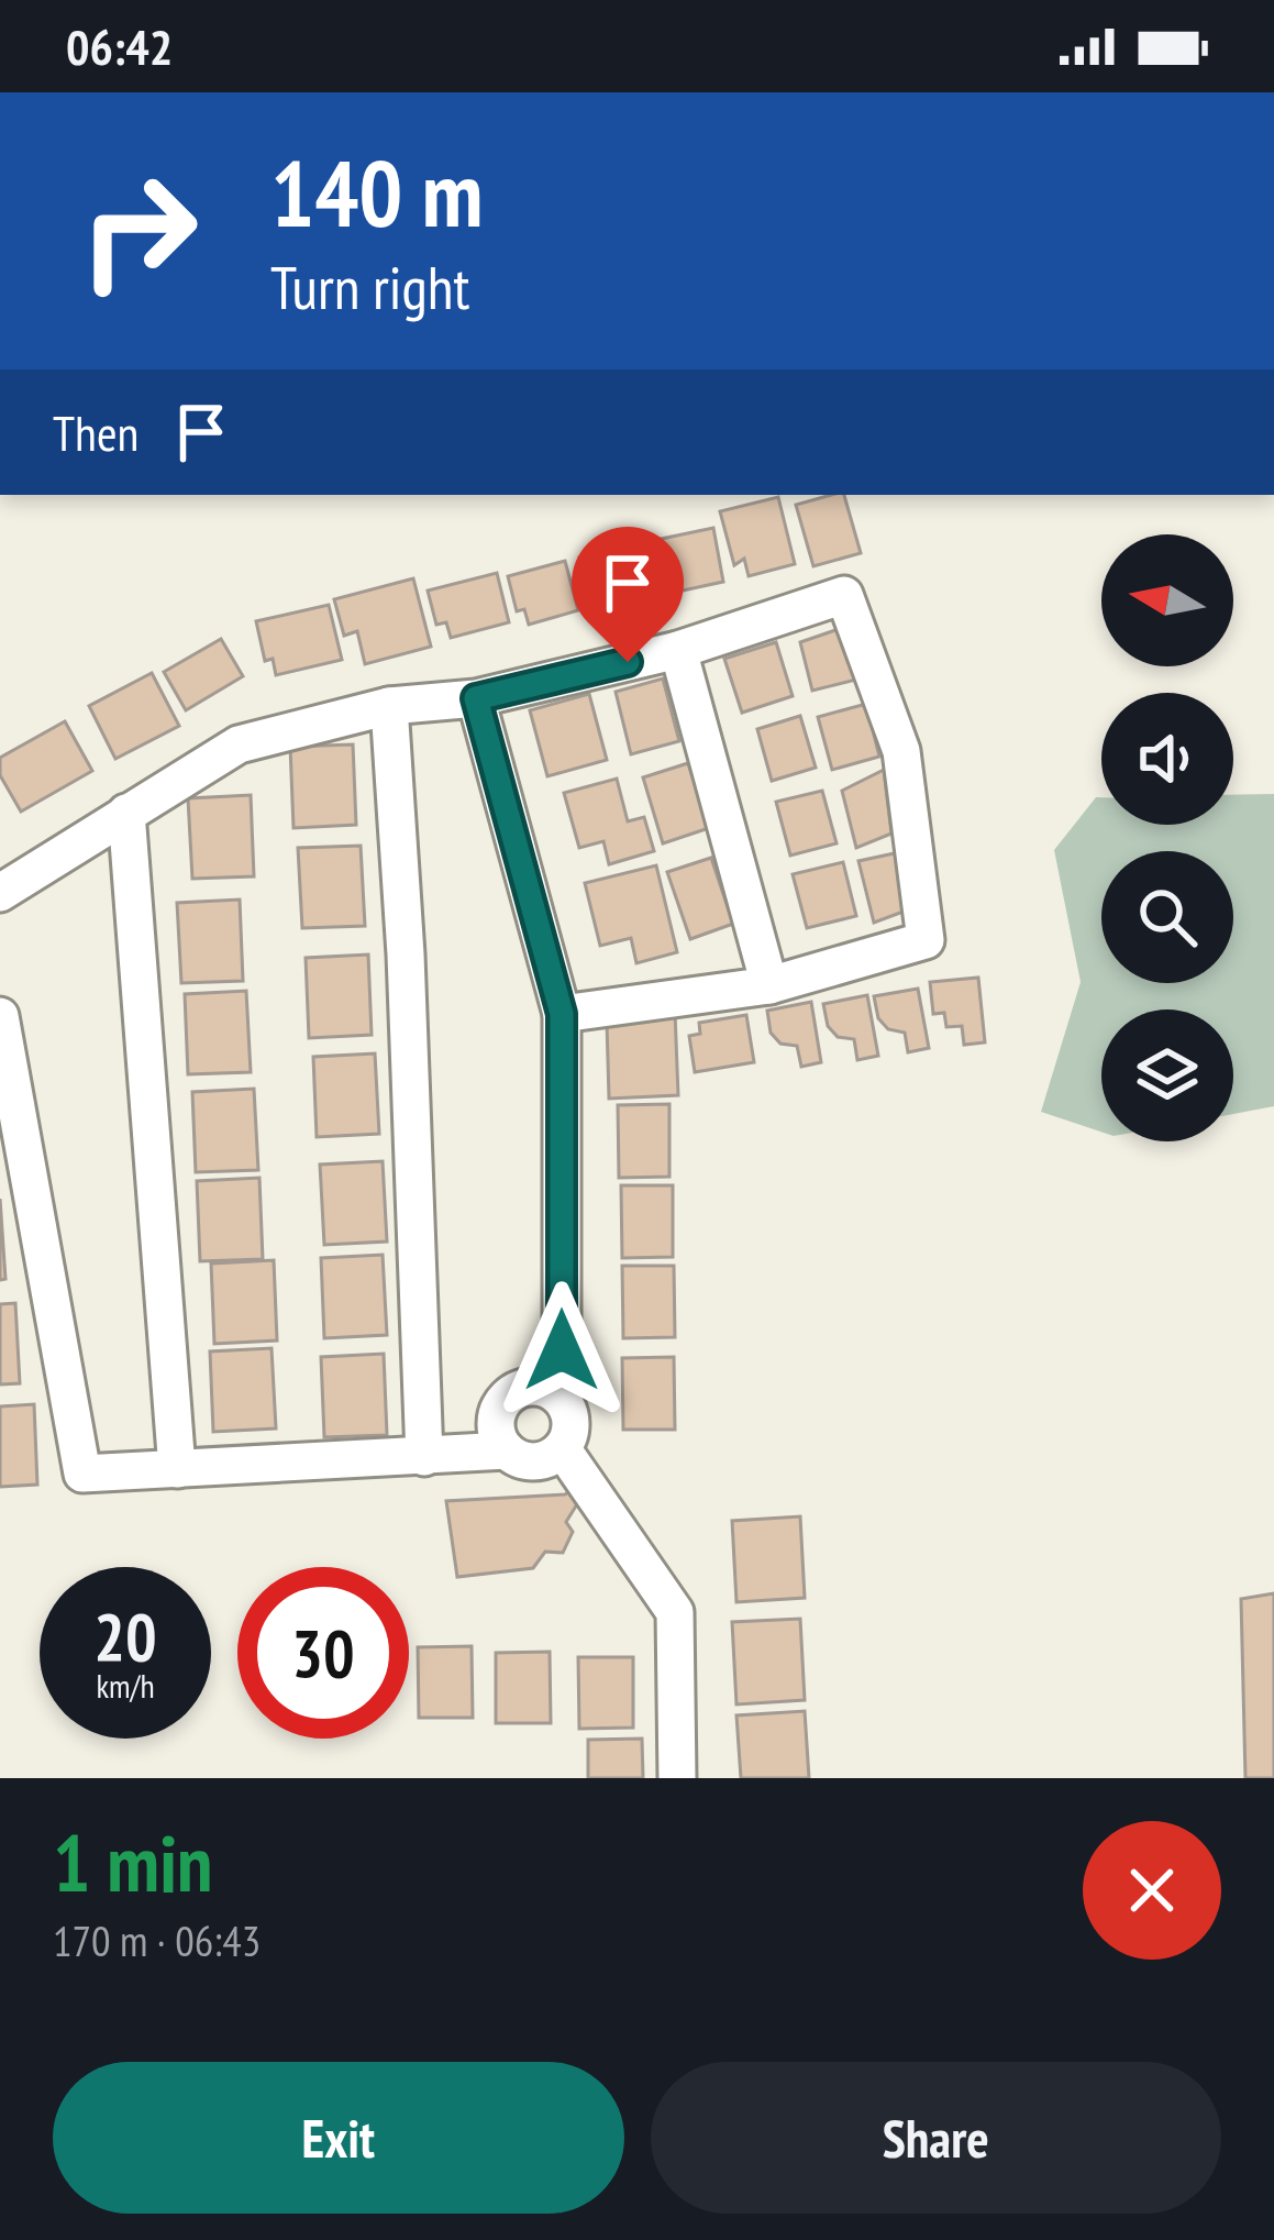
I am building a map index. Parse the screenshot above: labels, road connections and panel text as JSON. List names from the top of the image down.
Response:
{
  "north": "left",
  "page": {
    "status": "06:42",
    "turn": ["140 m", "Turn right"],
    "then": "Then",
    "speed": "20 km/h",
    "limit": "30",
    "heading": ["1 min", "170 m · 06:43"],
    "buttons": ["Exit", "Share"]
  }
}
